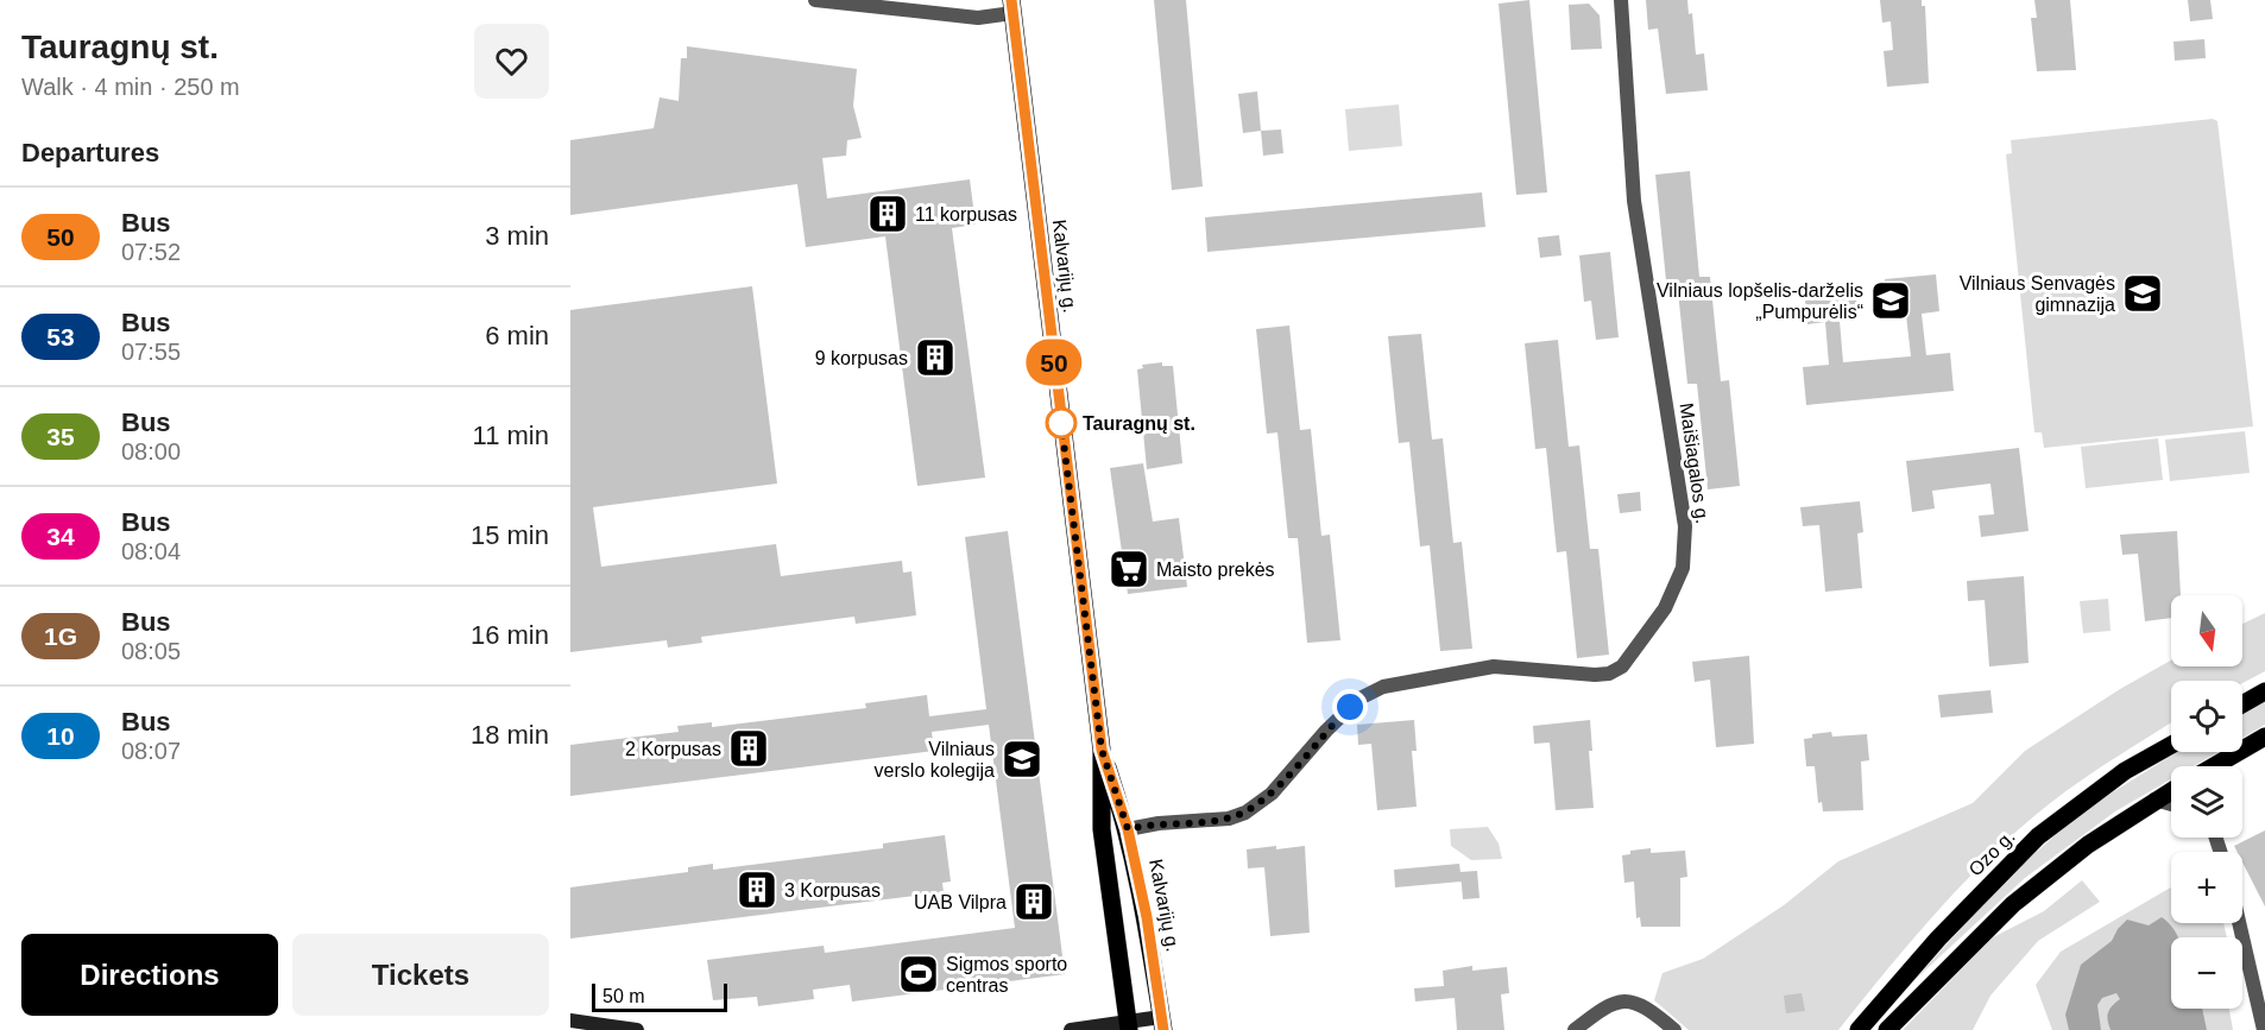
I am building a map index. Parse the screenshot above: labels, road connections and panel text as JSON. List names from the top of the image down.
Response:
{
  "streets": {
    "main road": ["Kalvarijų g.", "Ozo g."],
    "street": ["Maišiagalos g."]
  },
  "crossings": [
    ["Kalvarijų g.", "Maišiagalos g."]
  ],
  "places": {
    "building": [
      "11 korpusas",
      "9 korpusas",
      "2 Korpusas",
      "3 Korpusas",
      "UAB Vilpra"
    ],
    "school or university": ["Vilniaus Senvagės gimnazija", "Vilniaus lopšelis-darželis „Pumpurėlis“", "Vilniaus verslo kolegija"],
    "other": ["Tauragnų st."],
    "supermarket": ["Maisto prekės"],
    "sports": ["Sigmos sporto centras"]
  },
  "lines": ["bus line 50"],
  "scale_bar": "50 m",
  "north": "bottom",
  "page": {
    "heading": [
      ["Tauragnų st.", "Walk · 4 min · 250 m"],
      "Departures"
    ],
    "on_map": "50",
    "list": [
      {
        "mark": "50",
        "name": "Bus",
        "note": "07:52",
        "value": "3 min"
      },
      {
        "mark": "53",
        "name": "Bus",
        "note": "07:55",
        "value": "6 min"
      },
      {
        "mark": "35",
        "name": "Bus",
        "note": "08:00",
        "value": "11 min"
      },
      {
        "mark": "34",
        "name": "Bus",
        "note": "08:04",
        "value": "15 min"
      },
      {
        "mark": "1G",
        "name": "Bus",
        "note": "08:05",
        "value": "16 min"
      },
      {
        "mark": "10",
        "name": "Bus",
        "note": "08:07",
        "value": "18 min"
      }
    ],
    "map_buttons": ["+", "−"],
    "buttons": ["Directions", "Tickets"],
    "scale": "50 m"
  }
}
